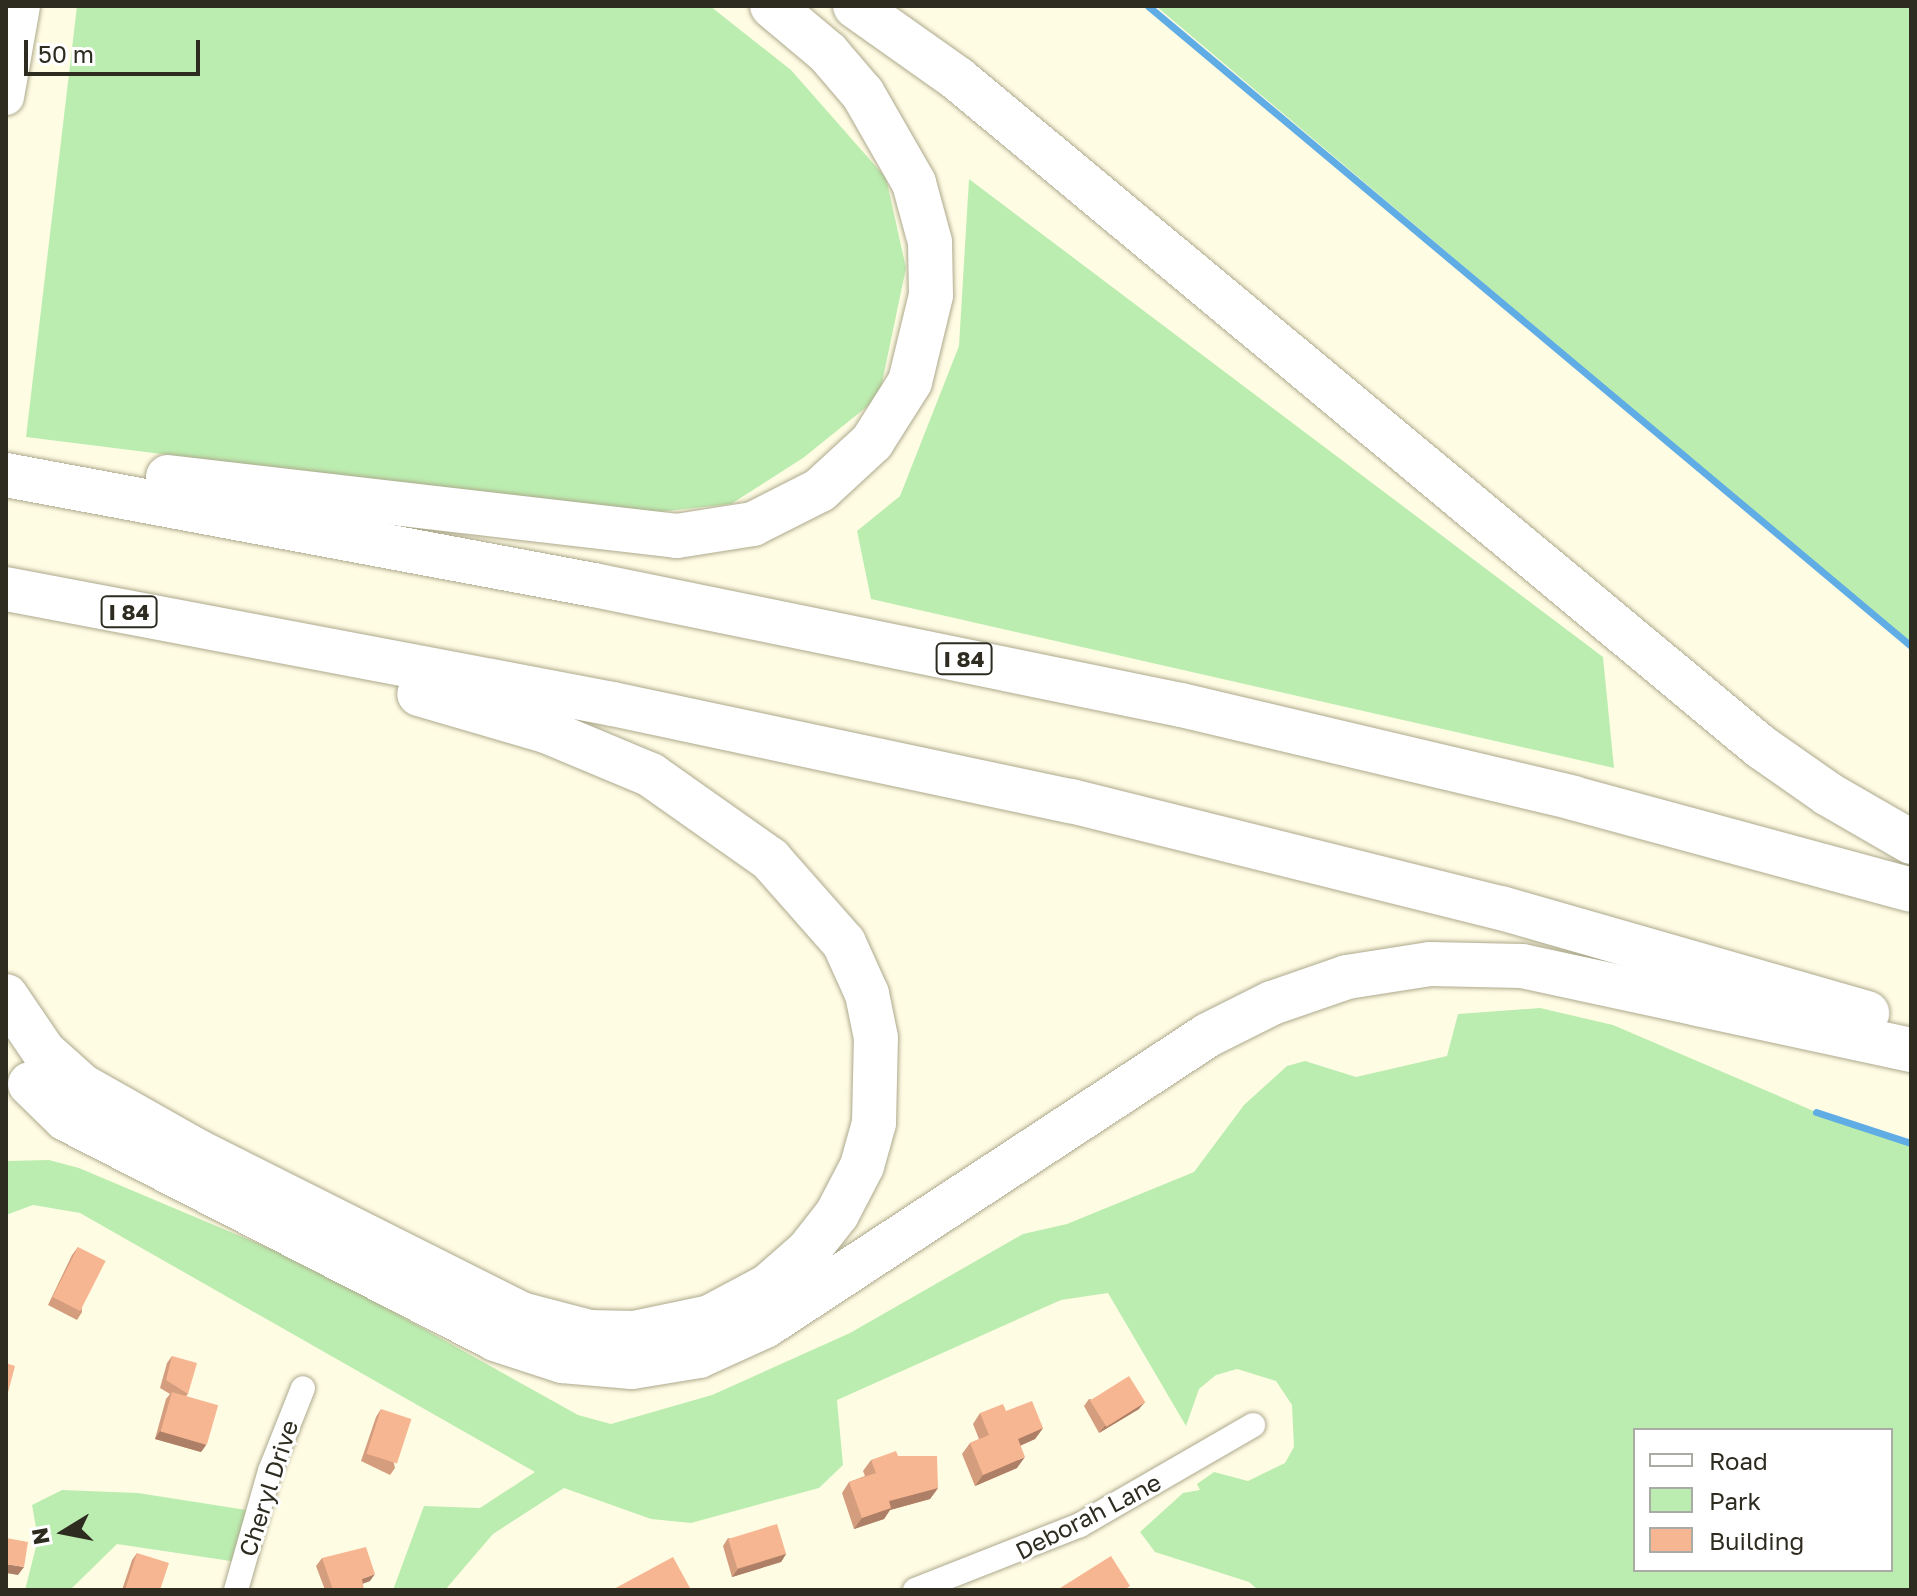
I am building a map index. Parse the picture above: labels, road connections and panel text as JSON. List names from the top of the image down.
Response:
{
  "streets": {
    "highway": ["I 84"],
    "street": ["Cheryl Drive", "Deborah Lane"]
  },
  "legend": ["Road", "Park", "Building"],
  "scale_bar": "50 m",
  "north": "left"
}
